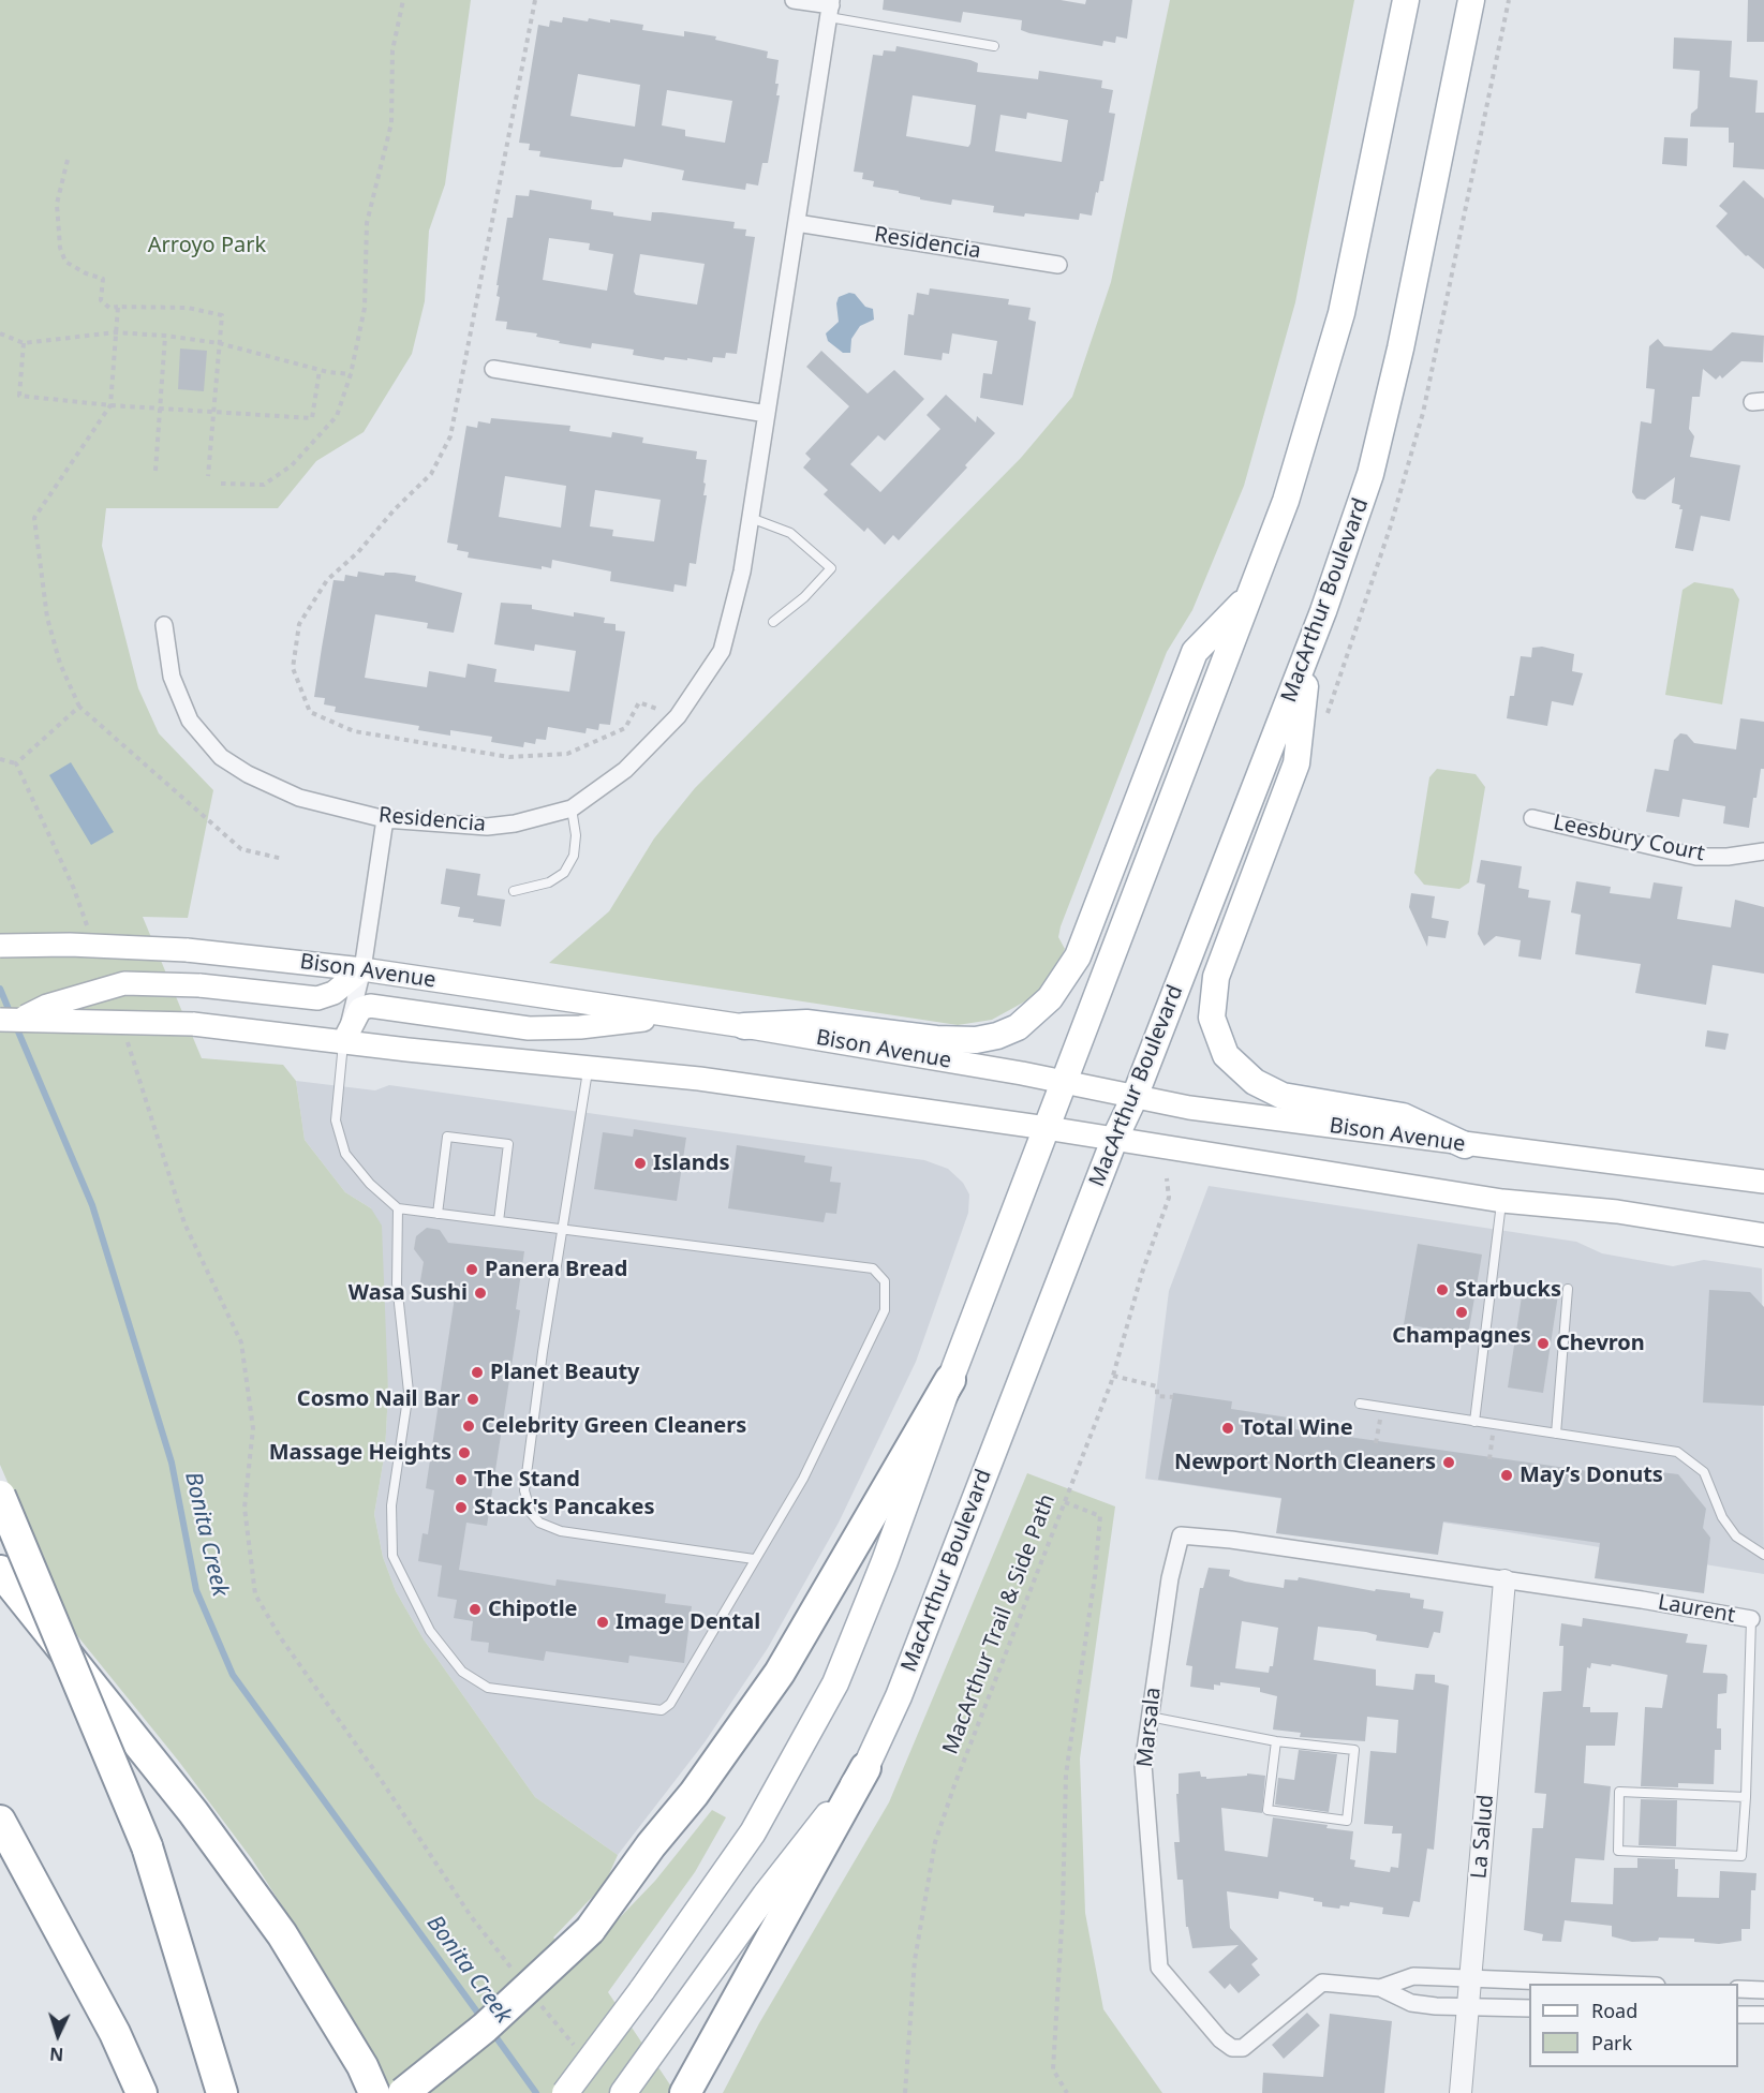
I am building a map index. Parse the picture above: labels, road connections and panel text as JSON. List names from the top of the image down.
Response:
{
  "streets": {
    "main road": ["MacArthur Boulevard", "Bison Avenue"],
    "street": [
      "Residencia",
      "Leesbury Court",
      "Laurent",
      "Marsala",
      "La Salud"
    ],
    "path": ["MacArthur Trail & Side Path"]
  },
  "crossings": [
    ["MacArthur Boulevard", "Bison Avenue"],
    ["Laurent", "Marsala"],
    ["Laurent", "La Salud"],
    ["Marsala", "La Salud"]
  ],
  "water": ["Bonita Creek"],
  "parks": ["Arroyo Park"],
  "places": [
    "Islands",
    "Panera Bread",
    "Starbucks",
    "Wasa Sushi",
    "Champagnes",
    "Chevron",
    "Planet Beauty",
    "Cosmo Nail Bar",
    "Celebrity Green Cleaners",
    "Total Wine",
    "Massage Heights",
    "Newport North Cleaners",
    "May’s Donuts",
    "The Stand",
    "Stack's Pancakes",
    "Chipotle",
    "Image Dental"
  ],
  "legend": ["Road", "Park"],
  "north": "bottom"
}
